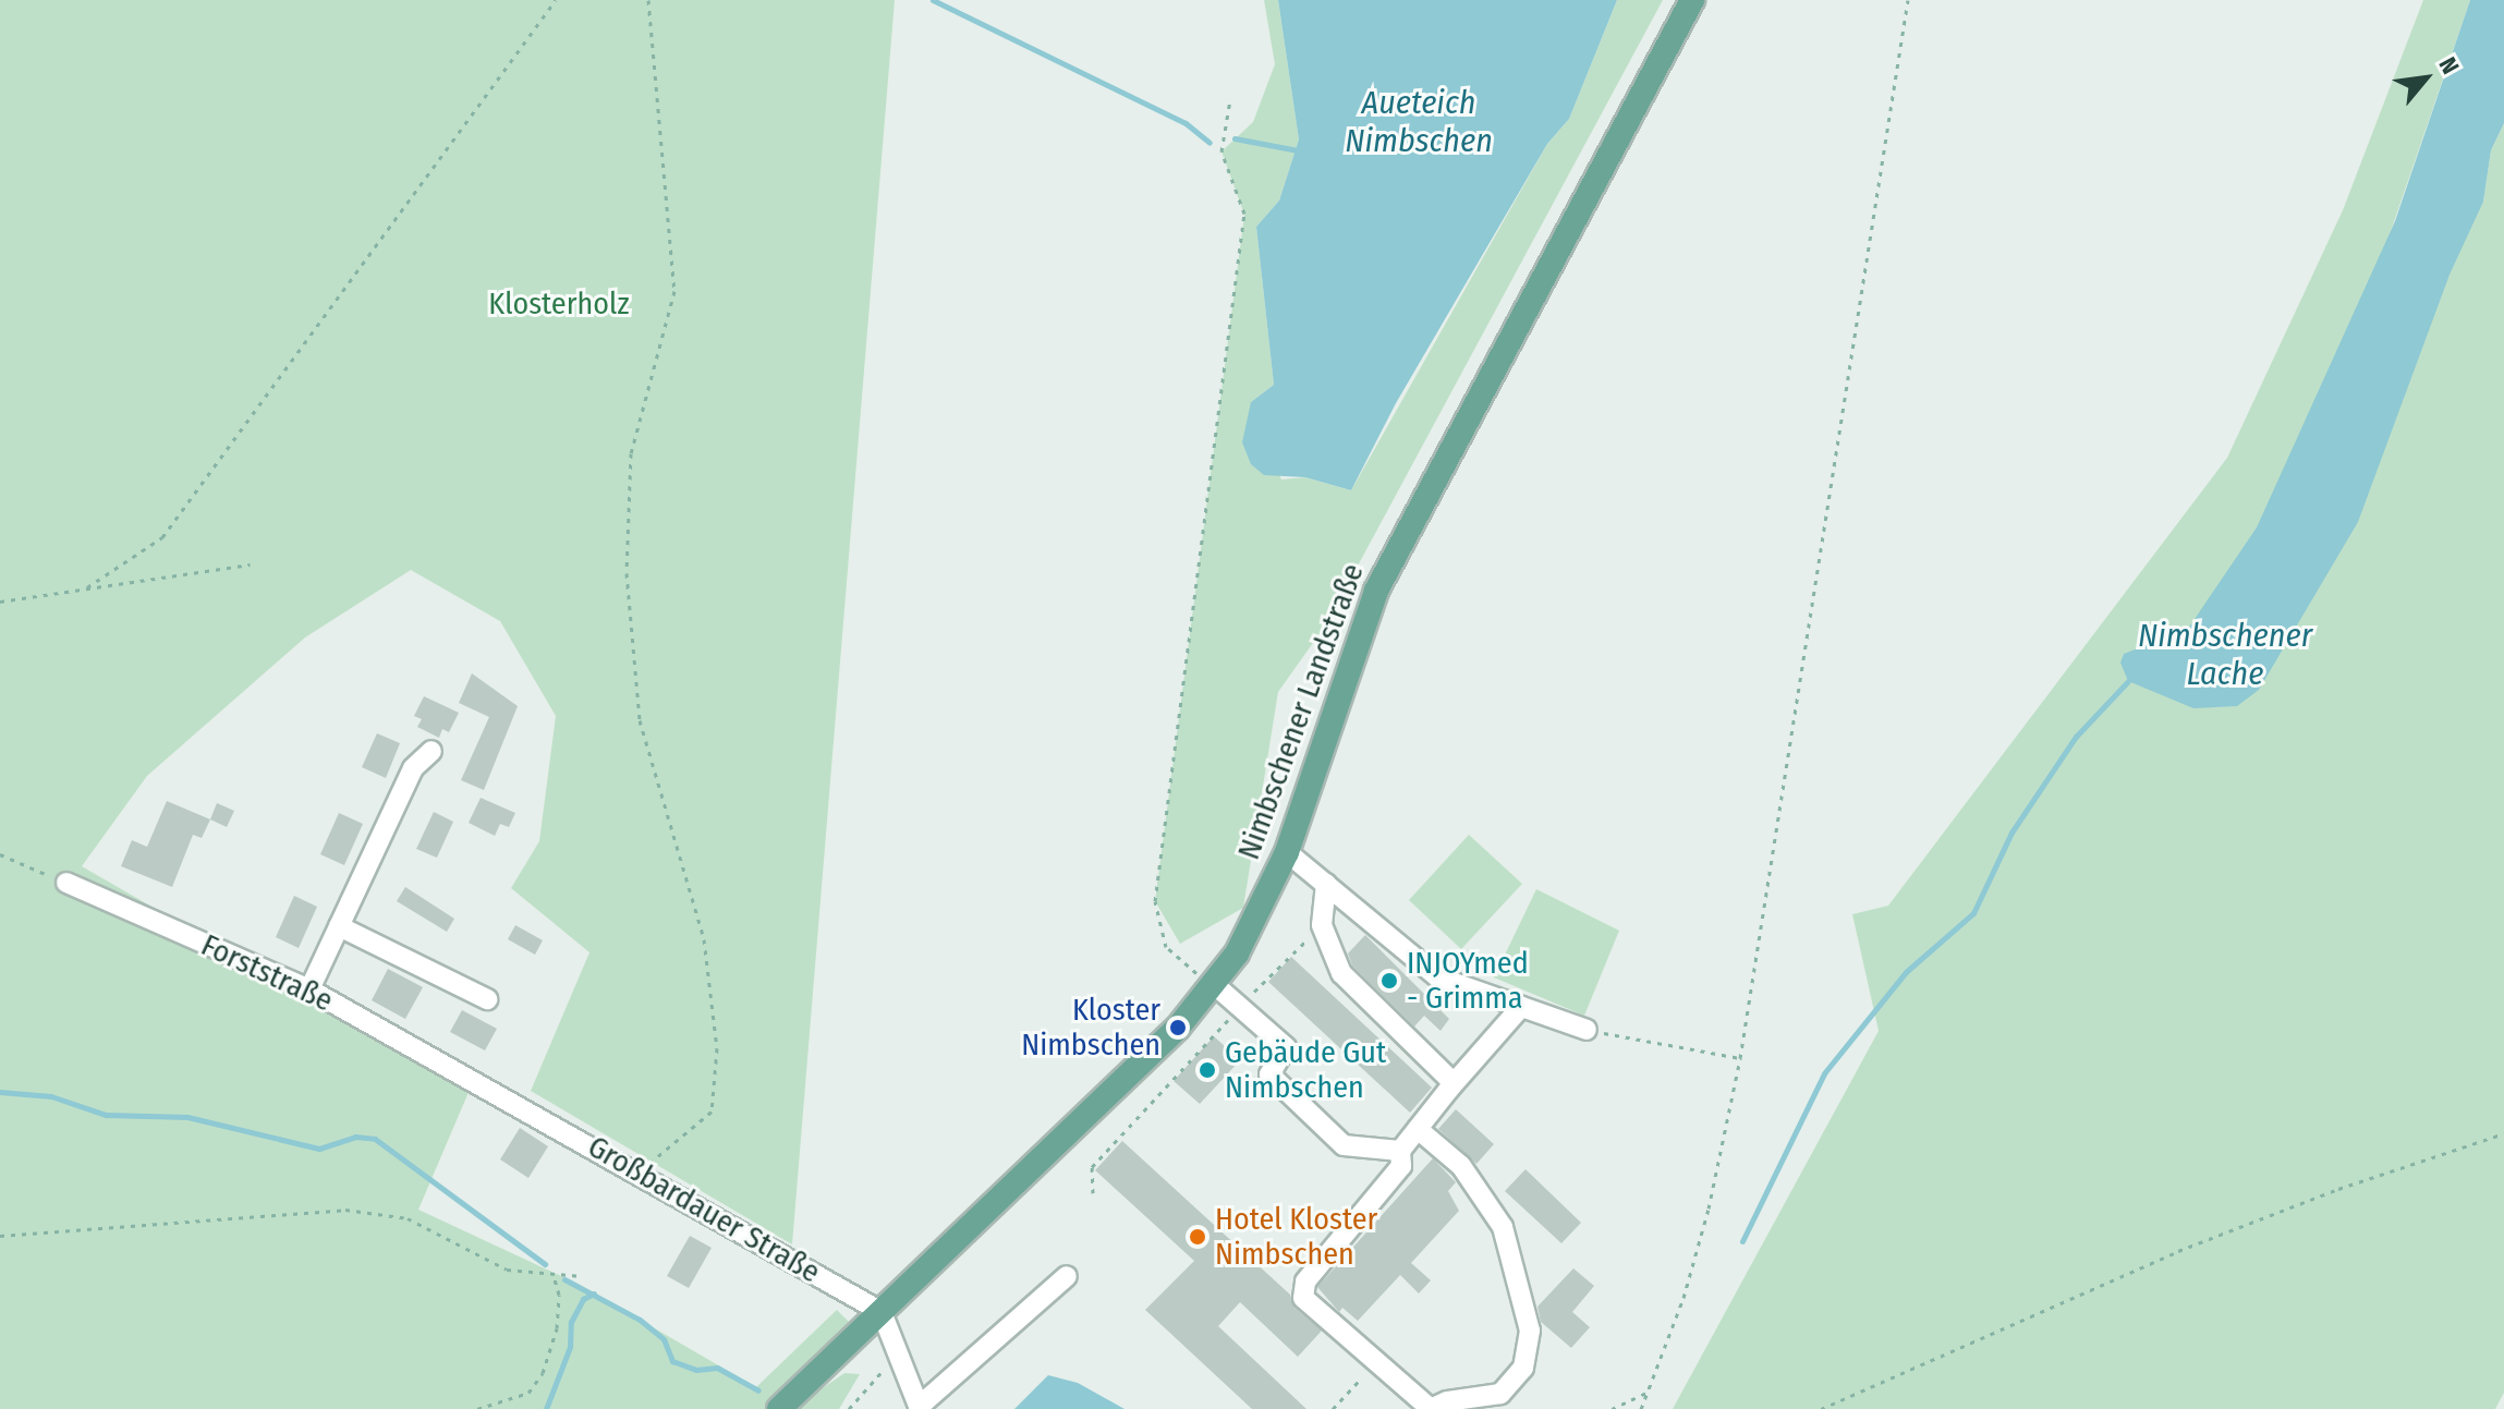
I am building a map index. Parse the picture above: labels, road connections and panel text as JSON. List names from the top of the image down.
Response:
{
  "streets": {
    "main road": ["Nimbschener Landstraße"],
    "street": ["Forststraße", "Großbardauer Straße"]
  },
  "crossings": [
    ["Nimbschener Landstraße", "Großbardauer Straße"],
    ["Forststraße", "Großbardauer Straße"]
  ],
  "water": ["Aueteich Nimbschen", "Nimbschener Lache"],
  "parks": ["Klosterholz"],
  "places": [
    "INJOYmed - Grimma",
    "Kloster Nimbschen",
    "Gebäude Gut Nimbschen",
    "Hotel Kloster Nimbschen"
  ],
  "north": "top right"
}
